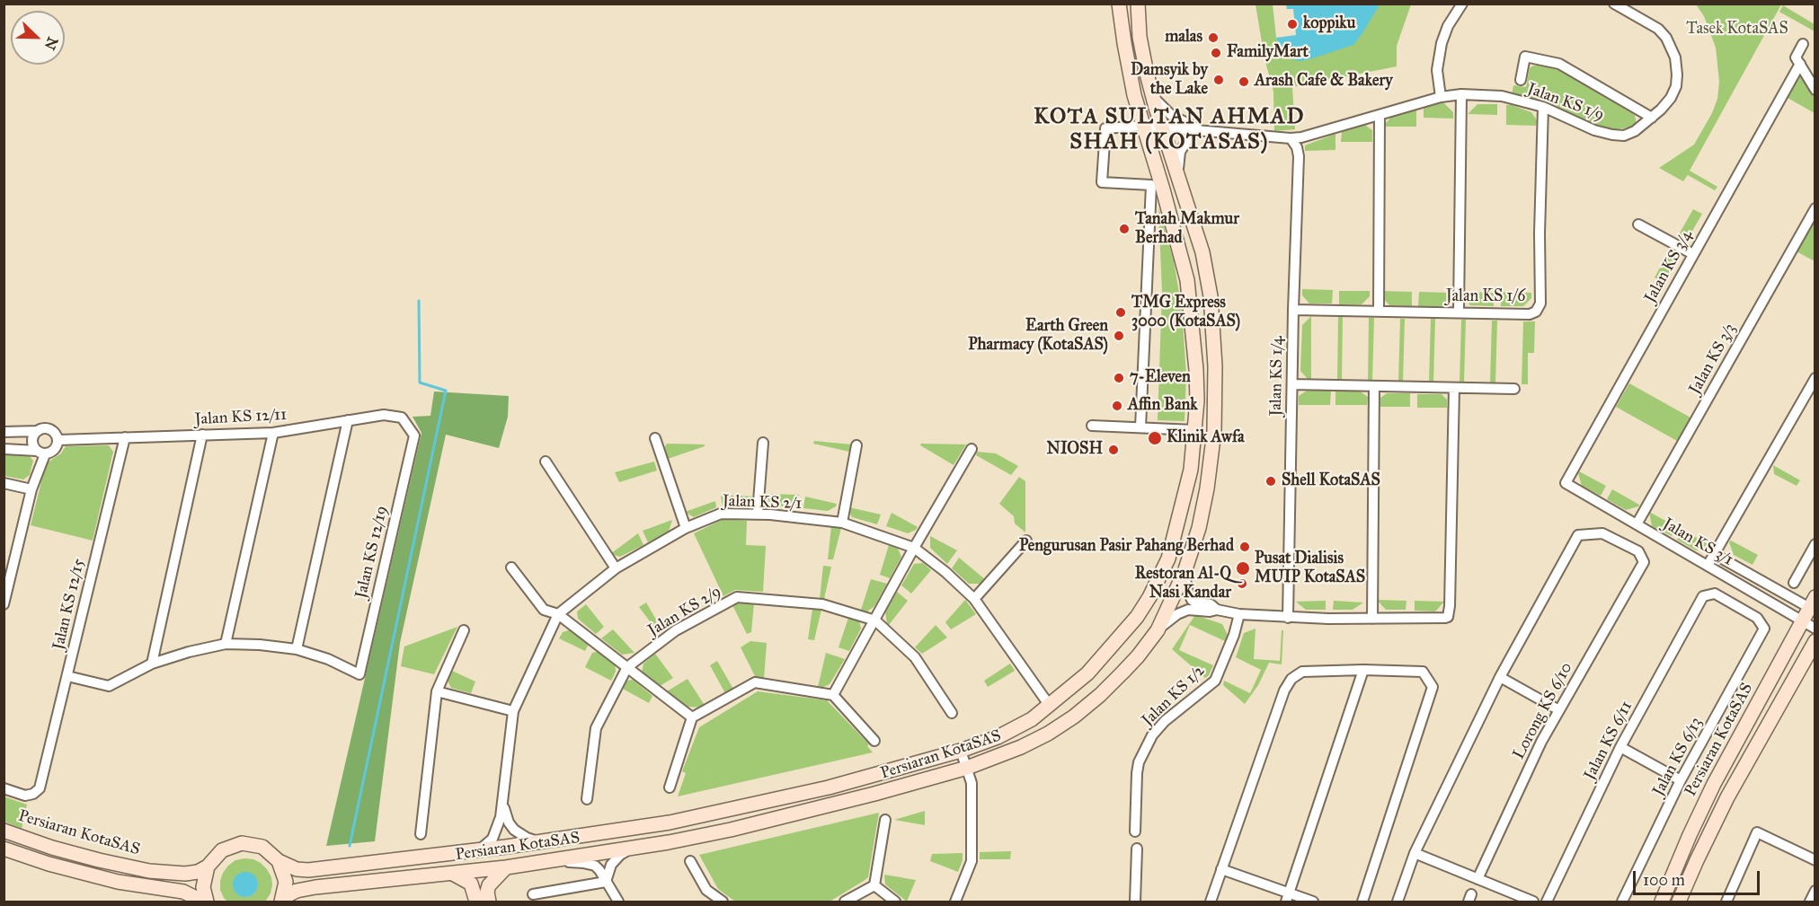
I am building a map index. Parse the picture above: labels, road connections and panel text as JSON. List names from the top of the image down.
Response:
{
  "streets": {
    "main road": ["Persiaran KotaSAS"],
    "street": [
      "Jalan KS 1/9",
      "Jalan KS 3/4",
      "Jalan KS 1/6",
      "Jalan KS 3/3",
      "Jalan KS 1/4",
      "Jalan KS 12/11",
      "Jalan KS 2/1",
      "Jalan KS 3/1",
      "Jalan KS 12/19",
      "Jalan KS 12/15",
      "Jalan KS 2/9",
      "Jalan KS 1/2",
      "Lorong KS 6/10",
      "Jalan KS 6/11",
      "Jalan KS 6/13"
    ]
  },
  "crossings": [
    ["Jalan KS 1/9", "Jalan KS 1/6"],
    ["Jalan KS 1/9", "Jalan KS 1/4"],
    ["Jalan KS 1/9", "Persiaran KotaSAS"],
    ["Jalan KS 3/4", "Jalan KS 3/1"],
    ["Jalan KS 1/6", "Jalan KS 1/4"],
    ["Jalan KS 3/3", "Jalan KS 3/1"],
    ["Jalan KS 12/11", "Jalan KS 12/19"],
    ["Jalan KS 12/11", "Jalan KS 12/15"],
    ["Jalan KS 2/1", "Persiaran KotaSAS"],
    ["Jalan KS 3/1", "Persiaran KotaSAS"],
    ["Jalan KS 6/11", "Jalan KS 6/13"]
  ],
  "districts": ["KOTA SULTAN AHMAD SHAH (KOTASAS)"],
  "parks": ["Tasek KotaSAS"],
  "places": [
    "koppiku",
    "malas",
    "FamilyMart",
    "Damsyik by the Lake",
    "Arash Cafe & Bakery",
    "Tanah Makmur Berhad",
    "TMG Express 3000 (KotaSAS)",
    "Earth Green Pharmacy (KotaSAS)",
    "7-Eleven",
    "Affin Bank",
    "Klinik Awfa",
    "NIOSH",
    "Shell KotaSAS",
    "Pengurusan Pasir Pahang Berhad",
    "Pusat Dialisis MUIP KotaSAS",
    "Restoran Al-Q Nasi Kandar"
  ],
  "scale_bar": "100 m",
  "north": "bottom right"
}
